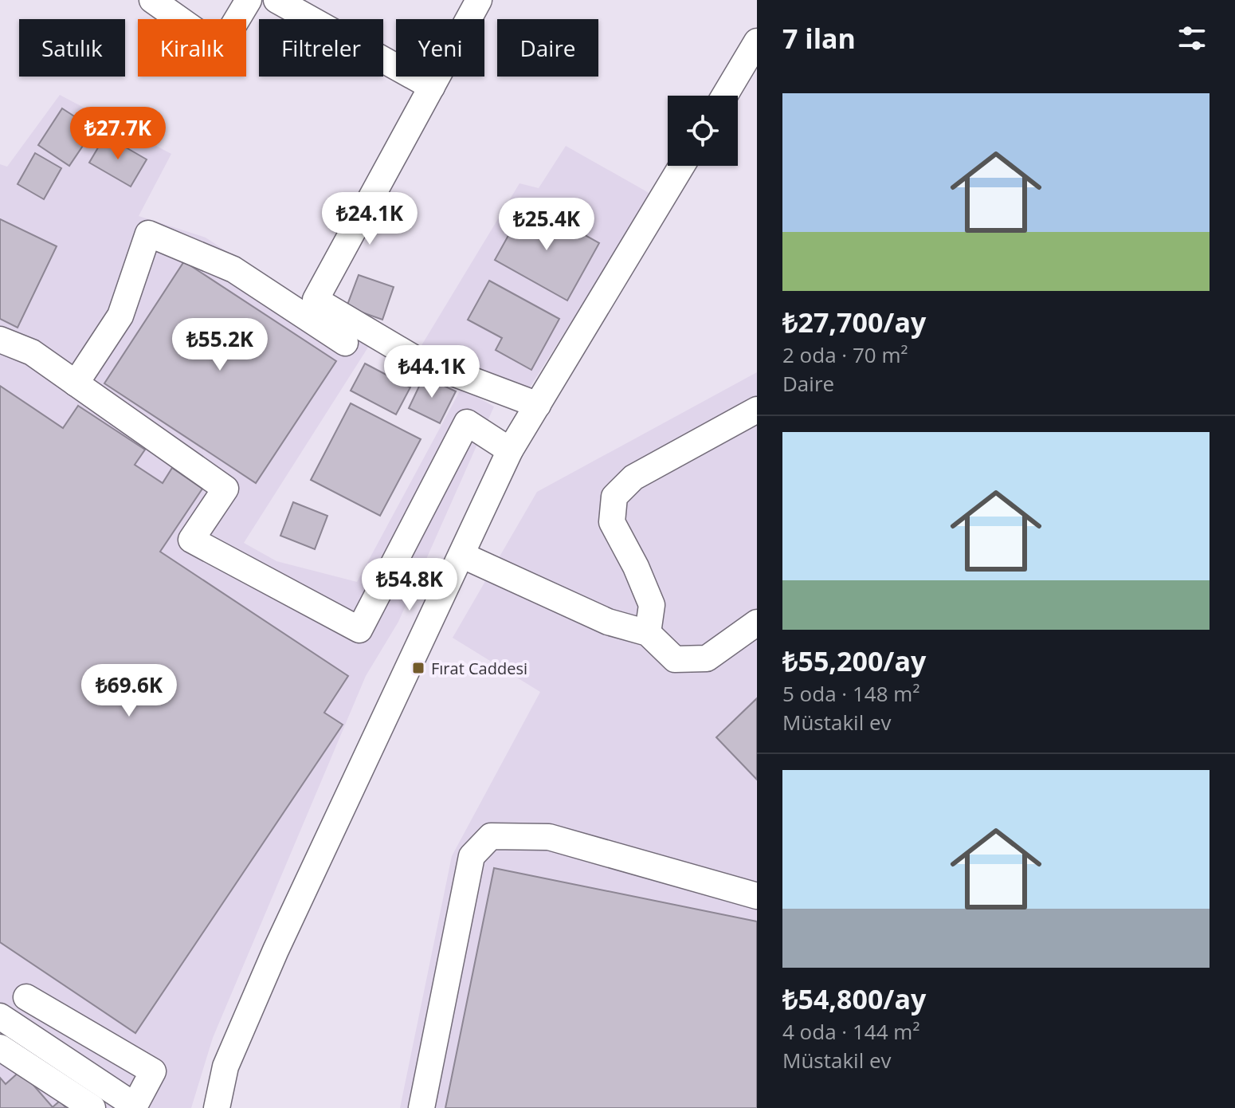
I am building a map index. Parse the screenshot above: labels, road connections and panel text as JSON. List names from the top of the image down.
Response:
{
  "places": {
    "transit": ["Fırat Caddesi"]
  },
  "page": {
    "heading": "7 ilan",
    "chip": [
      "Satılık",
      "Kiralık",
      "Filtreler",
      "Yeni",
      "Daire"
    ],
    "list": [
      {
        "name": "₺27,700/ay",
        "note": "2 oda · 70 m² · Daire"
      },
      {
        "name": "₺55,200/ay",
        "note": "5 oda · 148 m² · Müstakil ev"
      },
      {
        "name": "₺54,800/ay",
        "note": "4 oda · 144 m² · Müstakil ev"
      }
    ],
    "price": [
      "₺27.7K",
      "₺24.1K",
      "₺25.4K",
      "₺55.2K",
      "₺44.1K",
      "₺54.8K",
      "₺69.6K"
    ]
  }
}
